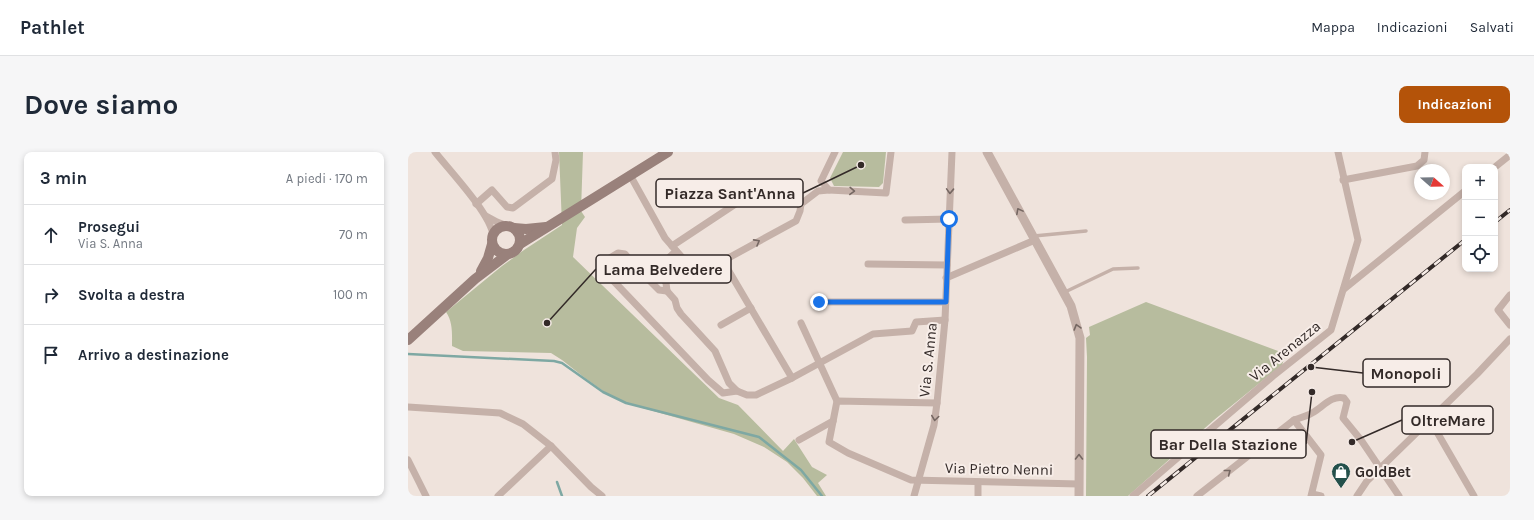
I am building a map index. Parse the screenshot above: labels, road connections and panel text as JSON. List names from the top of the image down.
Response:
{
  "streets": {
    "street": ["Via Arenazza", "Via S. Anna", "Via Pietro Nenni"]
  },
  "crossings": [
    ["Via S. Anna", "Via Pietro Nenni"]
  ],
  "one_way": ["Via S. Anna"],
  "places": {
    "other": [
      "Piazza Sant'Anna",
      "Lama Belvedere",
      "Monopoli",
      "Bar Della Stazione",
      "OltreMare"
    ],
    "shop": ["GoldBet"]
  },
  "north": "right",
  "page": {
    "header": "Pathlet",
    "nav": ["Mappa", "Indicazioni", "Salvati"],
    "buttons": "Indicazioni",
    "title": "Dove siamo",
    "heading": ["3 min", "A piedi · 170 m"],
    "map_buttons": ["+", "−"],
    "list": [
      ["Prosegui", "Via S. Anna", "70 m"],
      ["Svolta a destra", "100 m"],
      "Arrivo a destinazione"
    ]
  }
}
